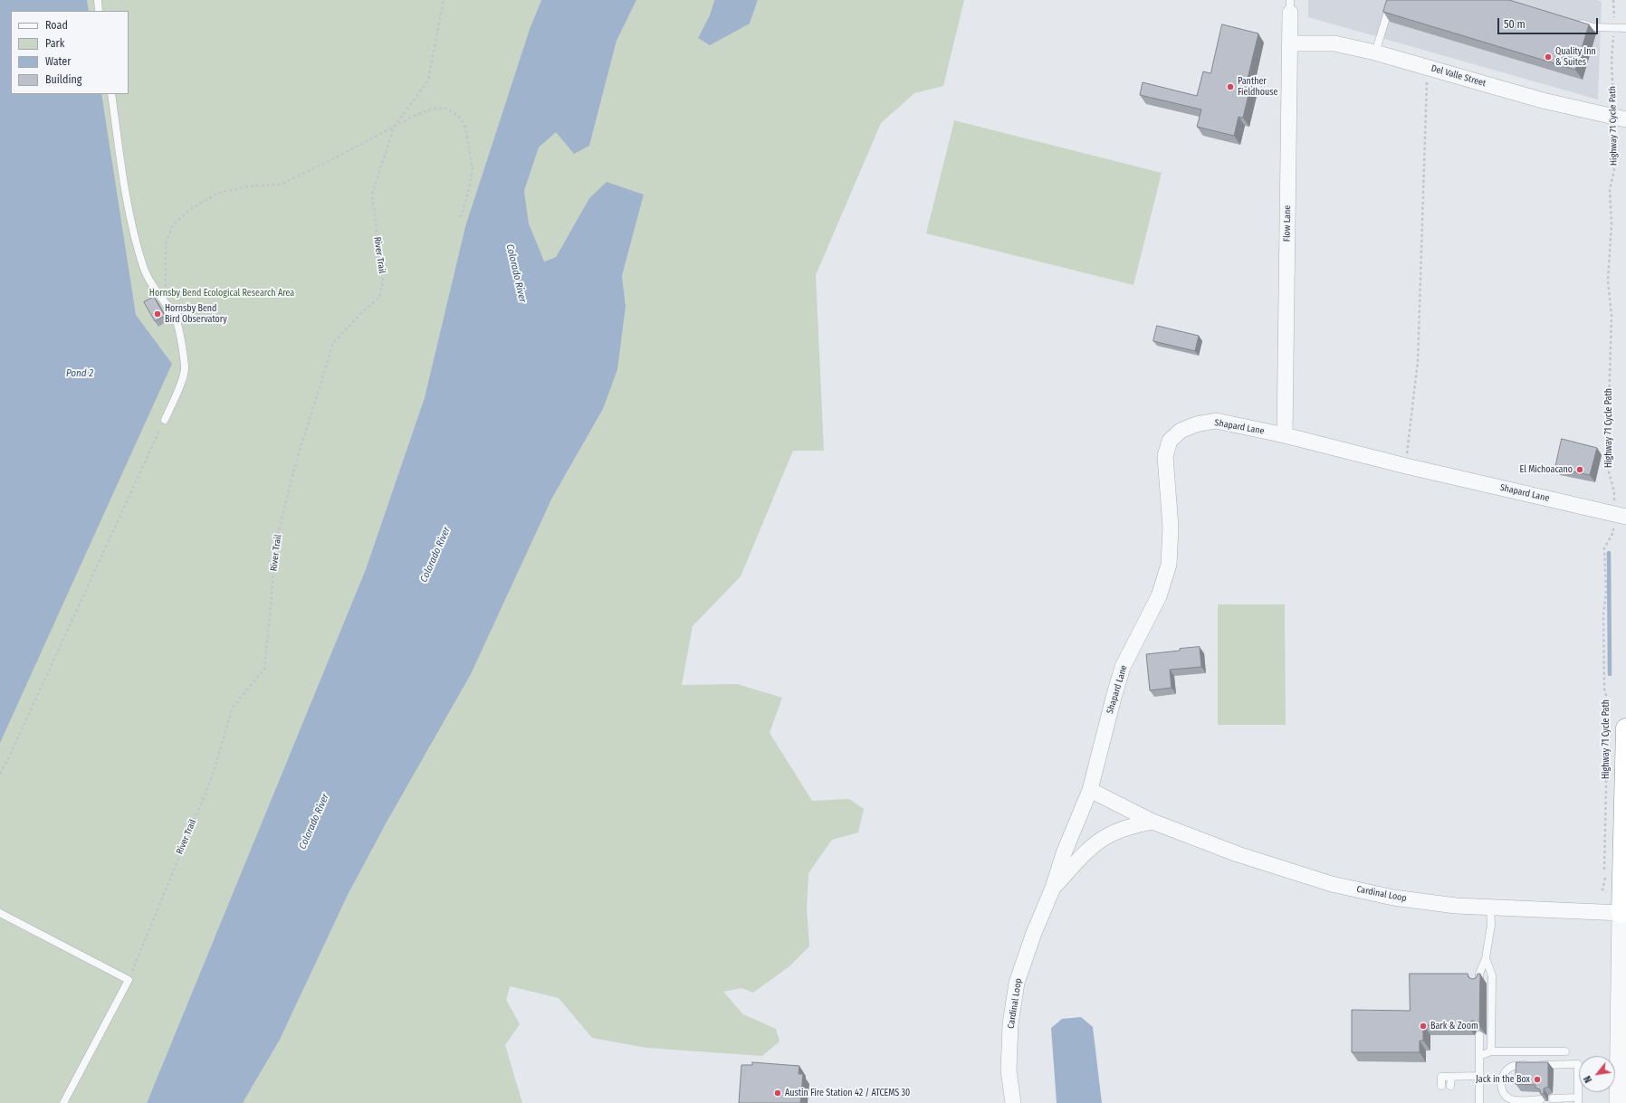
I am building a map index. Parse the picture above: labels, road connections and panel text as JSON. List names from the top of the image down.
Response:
{
  "streets": {
    "street": [
      "Del Valle Street",
      "Flow Lane",
      "Shapard Lane",
      "Cardinal Loop"
    ],
    "path": ["Highway 71 Cycle Path", "River Trail"]
  },
  "crossings": [
    ["Del Valle Street", "Highway 71 Cycle Path"],
    ["Del Valle Street", "Flow Lane"],
    ["Highway 71 Cycle Path", "Shapard Lane"],
    ["Flow Lane", "Shapard Lane"],
    ["Shapard Lane", "Cardinal Loop"]
  ],
  "water": ["Colorado River", "Pond 2"],
  "parks": ["Hornsby Bend Ecological Research Area"],
  "places": [
    "Quality Inn & Suites",
    "Panther Fieldhouse",
    "Hornsby Bend Bird Observatory",
    "El Michoacano",
    "Bark & Zoom",
    "Jack in the Box",
    "Austin Fire Station 42 / ATCEMS 30"
  ],
  "legend": [
    "Road",
    "Park",
    "Water",
    "Building"
  ],
  "scale_bar": "50 m",
  "north": "bottom left"
}
